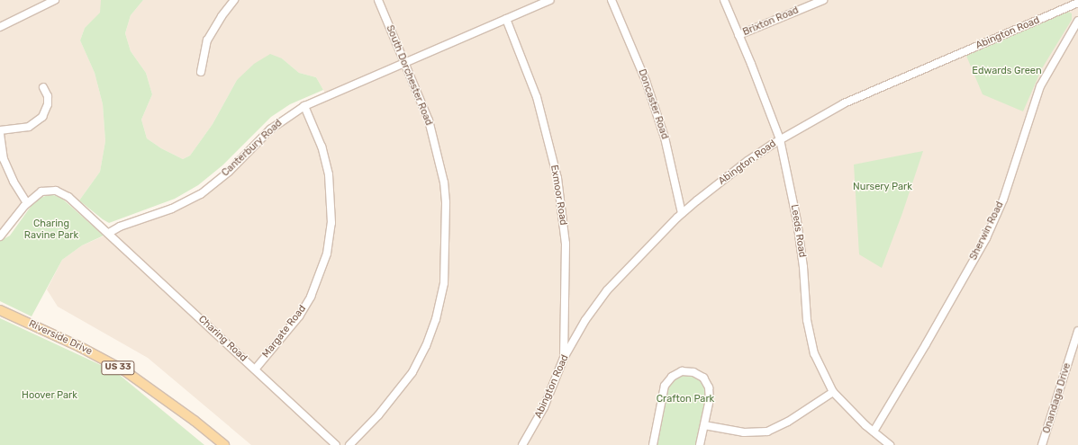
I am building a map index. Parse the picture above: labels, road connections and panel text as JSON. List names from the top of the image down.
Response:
{
  "streets": {
    "main road": ["Riverside Drive", "US 33"],
    "street": [
      "Brixton Road",
      "Abington Road",
      "South Dorchester Road",
      "Doncaster Road",
      "Canterbury Road",
      "Exmoor Road",
      "Leeds Road",
      "Sherwin Road",
      "Margate Road",
      "Charing Road",
      "Onandaga Drive"
    ]
  },
  "crossings": [
    ["Brixton Road", "Leeds Road"],
    ["Abington Road", "Doncaster Road"],
    ["Abington Road", "Exmoor Road"],
    ["Abington Road", "Leeds Road"],
    ["South Dorchester Road", "Canterbury Road"],
    ["Canterbury Road", "Exmoor Road"],
    ["Canterbury Road", "Margate Road"],
    ["Canterbury Road", "Charing Road"],
    ["Leeds Road", "Sherwin Road"],
    ["Margate Road", "Charing Road"]
  ],
  "parks": [
    "Edwards Green",
    "Nursery Park",
    "Charing Ravine Park",
    "Hoover Park",
    "Crafton Park"
  ]
}
